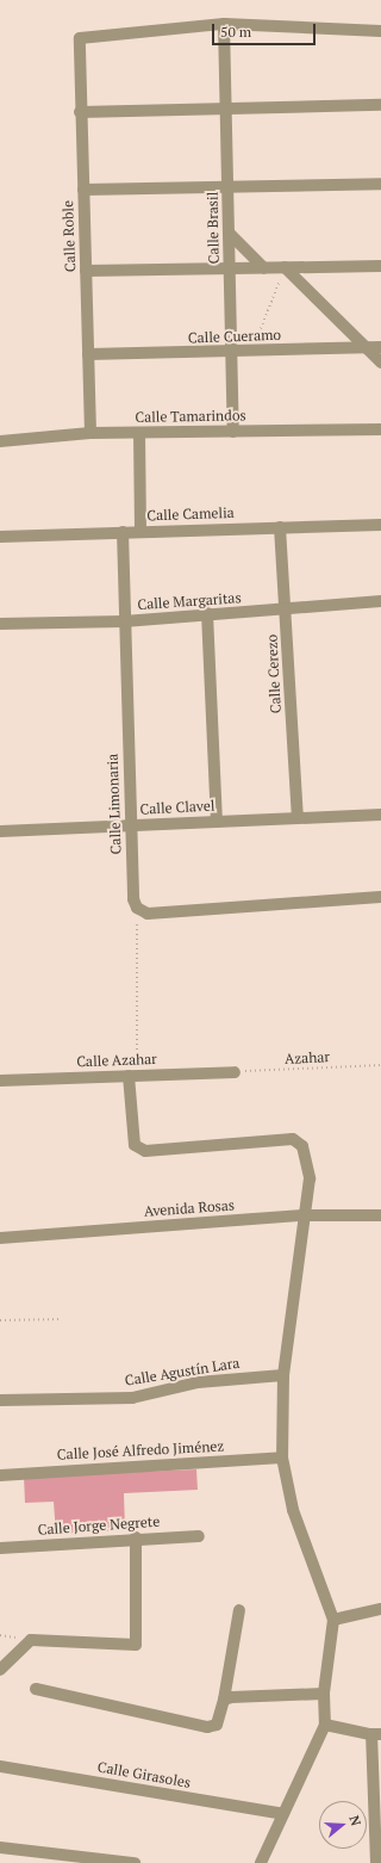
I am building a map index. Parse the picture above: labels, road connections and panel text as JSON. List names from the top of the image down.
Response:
{
  "streets": {
    "street": [
      "Calle Brasil",
      "Calle Roble",
      "Calle Cueramo",
      "Calle Tamarindos",
      "Calle Camelia",
      "Calle Margaritas",
      "Calle Cerezo",
      "Calle Limonaria",
      "Calle Clavel",
      "Calle Azahar",
      "Avenida Rosas",
      "Calle Agustín Lara",
      "Calle José Alfredo Jiménez",
      "Calle Jorge Negrete",
      "Calle Girasoles"
    ],
    "path": ["Azahar"]
  },
  "crossings": [
    ["Calle Brasil", "Calle Roble"],
    ["Calle Brasil", "Calle Cueramo"],
    ["Calle Brasil", "Calle Tamarindos"],
    ["Calle Roble", "Calle Cueramo"],
    ["Calle Roble", "Calle Tamarindos"],
    ["Calle Camelia", "Calle Cerezo"],
    ["Calle Camelia", "Calle Limonaria"],
    ["Calle Margaritas", "Calle Cerezo"],
    ["Calle Margaritas", "Calle Limonaria"],
    ["Calle Cerezo", "Calle Clavel"],
    ["Calle Limonaria", "Calle Clavel"],
    ["Azahar", "Calle Azahar"]
  ],
  "scale_bar": "50 m",
  "north": "right"
}
